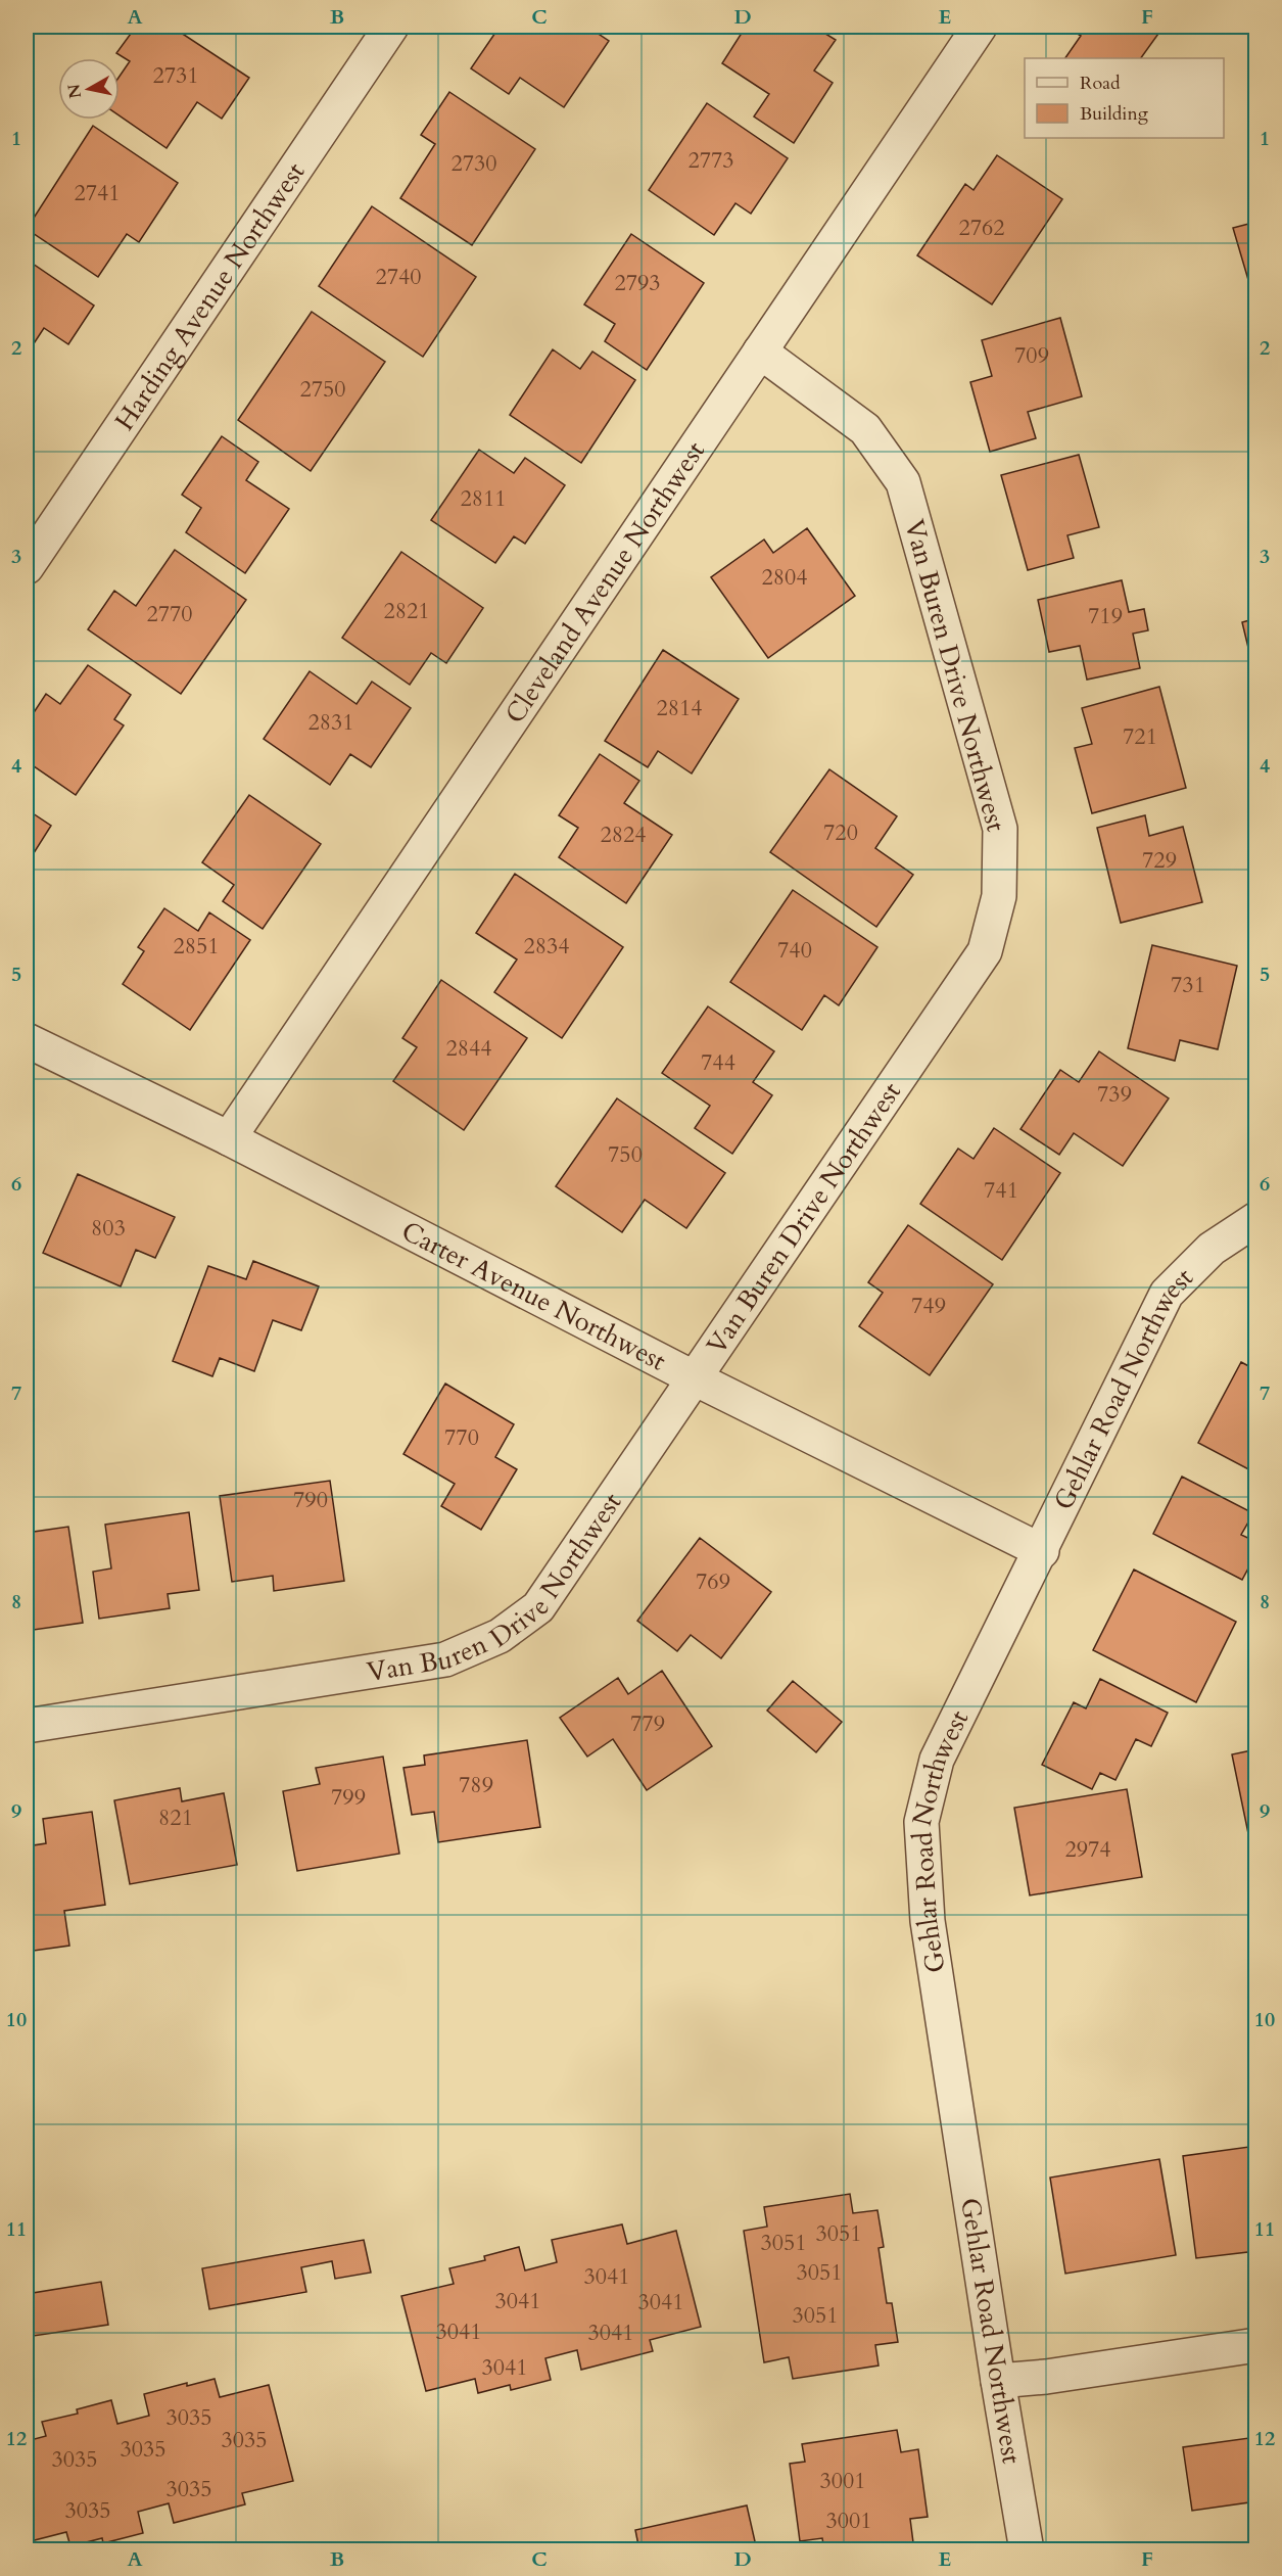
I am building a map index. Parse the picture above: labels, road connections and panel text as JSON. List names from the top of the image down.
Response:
{
  "streets": {
    "street": [
      "Harding Avenue Northwest",
      "Cleveland Avenue Northwest",
      "Van Buren Drive Northwest",
      "Carter Avenue Northwest",
      "Gehlar Road Northwest"
    ]
  },
  "crossings": [
    ["Cleveland Avenue Northwest", "Van Buren Drive Northwest"],
    ["Cleveland Avenue Northwest", "Carter Avenue Northwest"],
    ["Van Buren Drive Northwest", "Carter Avenue Northwest"],
    ["Carter Avenue Northwest", "Gehlar Road Northwest"]
  ],
  "house_numbers": [
    "2731",
    "2773",
    "2730",
    "2741",
    "2762",
    "2740",
    "2793",
    "709",
    "2750",
    "2811",
    "2804",
    "2821",
    "2770",
    "719",
    "2814",
    "2831",
    "721",
    "720",
    "2824",
    "729",
    "2851",
    "2834",
    "740",
    "731",
    "2844",
    "744",
    "739",
    "750",
    "741",
    "803",
    "749",
    "770",
    "790",
    "769",
    "779",
    "789",
    "799",
    "821",
    "2974",
    "3051",
    "3051",
    "3051",
    "3041",
    "3041",
    "3041",
    "3051",
    "3041",
    "3041",
    "3041",
    "3035",
    "3035",
    "3035",
    "3035",
    "3001",
    "3035",
    "3035",
    "3001"
  ],
  "legend": ["Road", "Building"],
  "north": "left",
  "grid": {
    "columns": [
      "A",
      "B",
      "C",
      "D",
      "E",
      "F"
    ],
    "rows": [
      "1",
      "2",
      "3",
      "4",
      "5",
      "6",
      "7",
      "8",
      "9",
      "10",
      "11",
      "12"
    ]
  }
}
